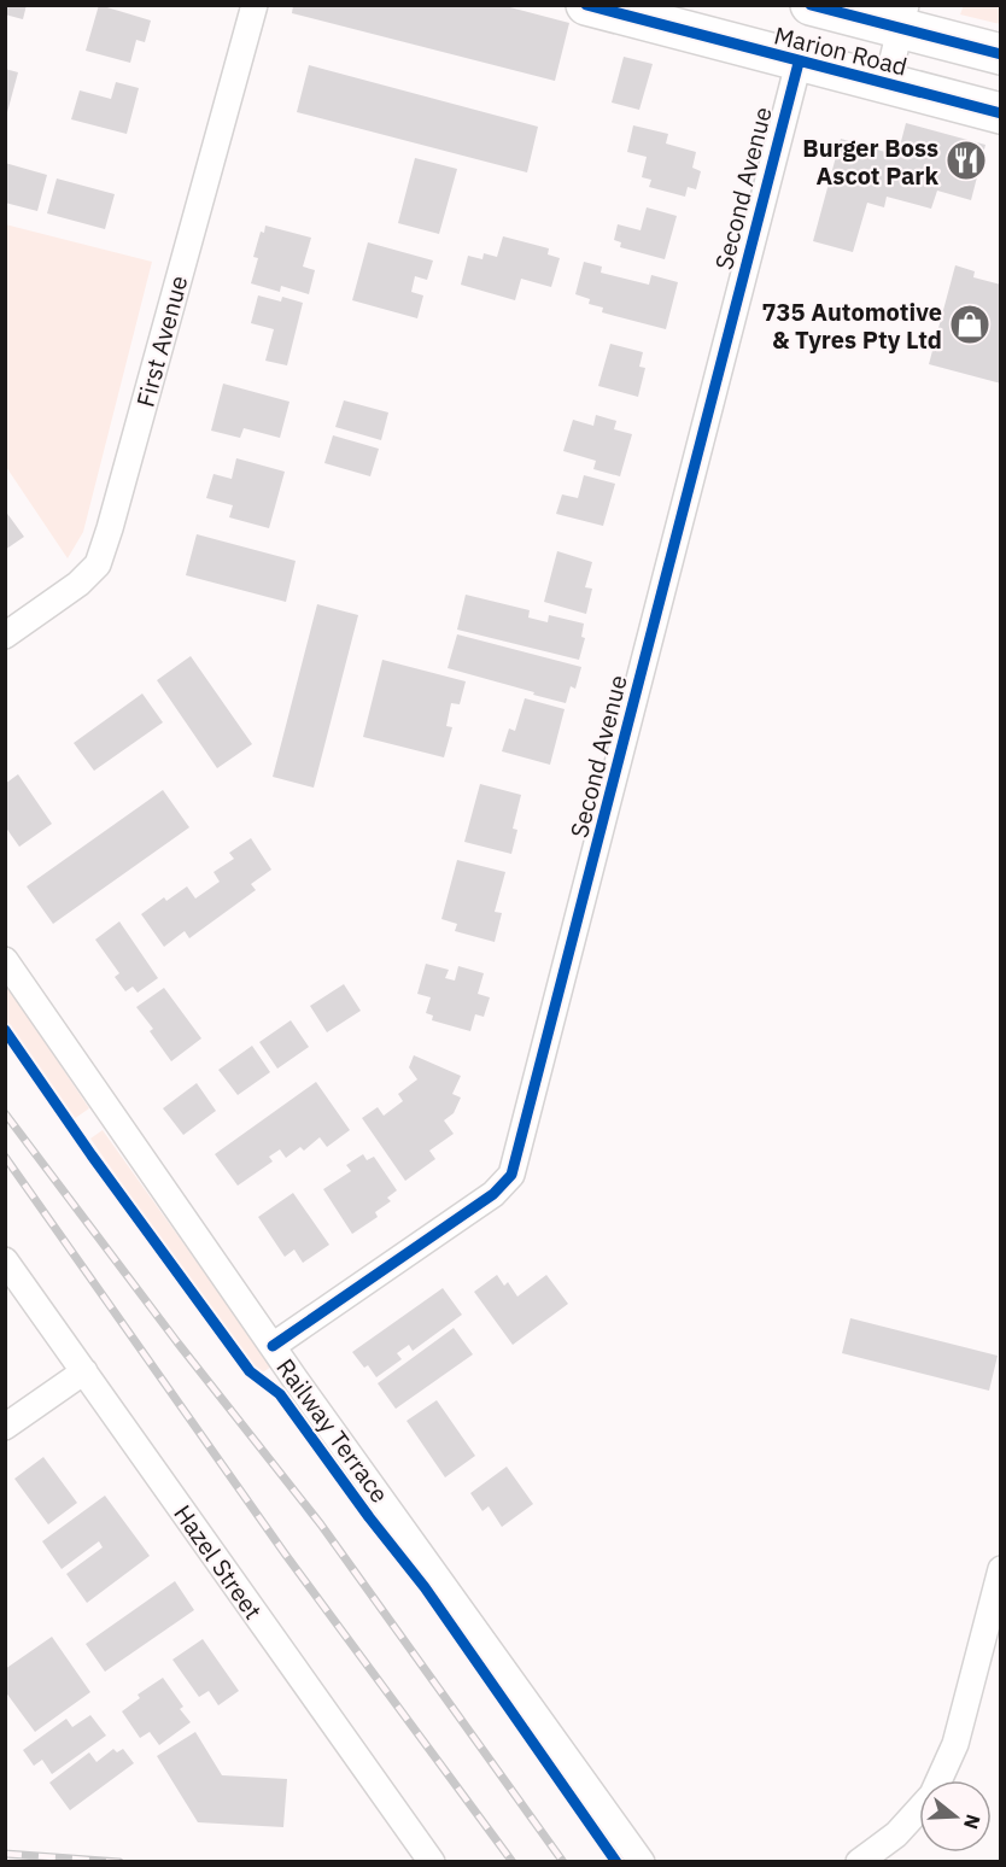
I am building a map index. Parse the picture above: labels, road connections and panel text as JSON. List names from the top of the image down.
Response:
{
  "streets": {
    "main road": ["Marion Road"],
    "street": [
      "Second Avenue",
      "First Avenue",
      "Railway Terrace",
      "Hazel Street"
    ]
  },
  "crossings": [
    ["Marion Road", "Second Avenue"],
    ["Second Avenue", "Railway Terrace"]
  ],
  "places": {
    "restaurant": ["Burger Boss Ascot Park"],
    "shop": ["735 Automotive & Tyres Pty Ltd"]
  },
  "north": "right"
}
